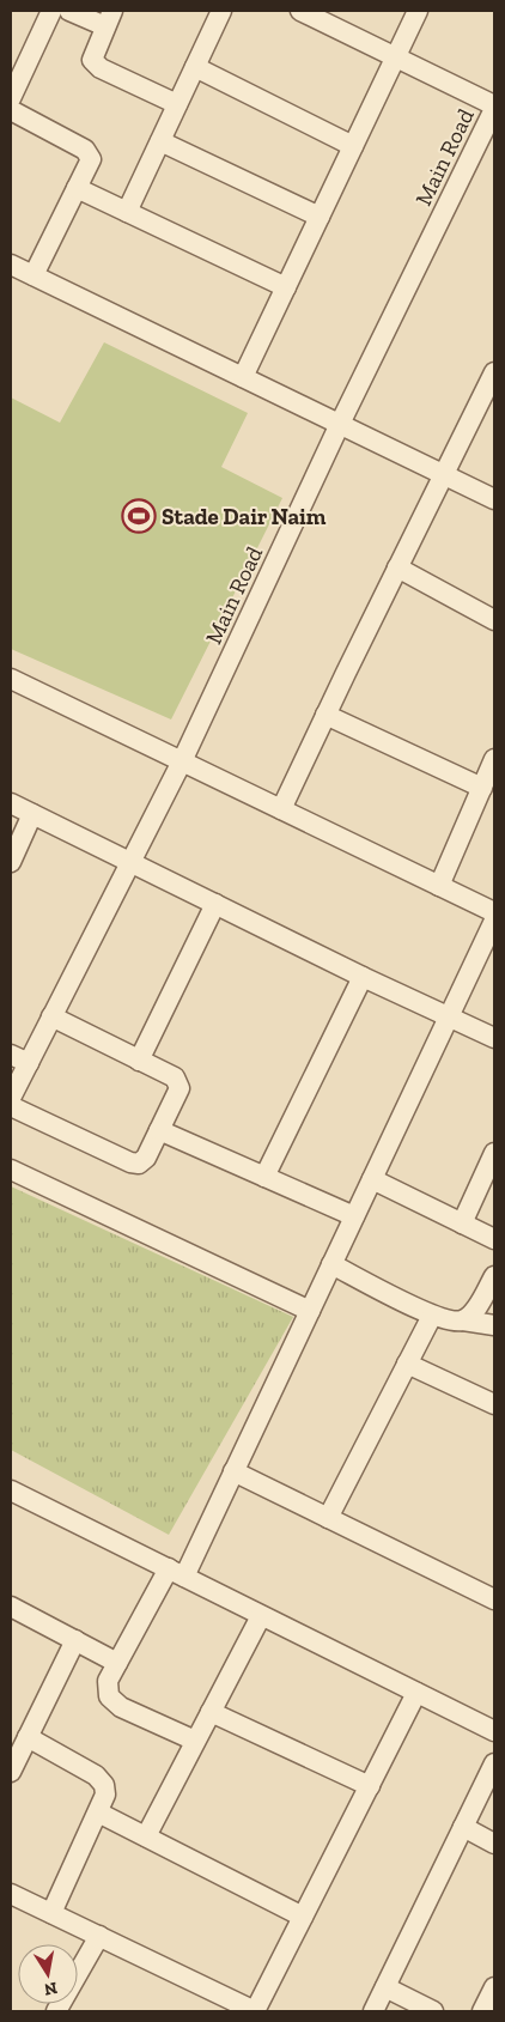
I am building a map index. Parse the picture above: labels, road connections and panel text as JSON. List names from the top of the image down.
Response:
{
  "streets": {
    "street": ["Main Road"]
  },
  "places": {
    "sports": ["Stade Dair Naim"]
  },
  "north": "bottom"
}
